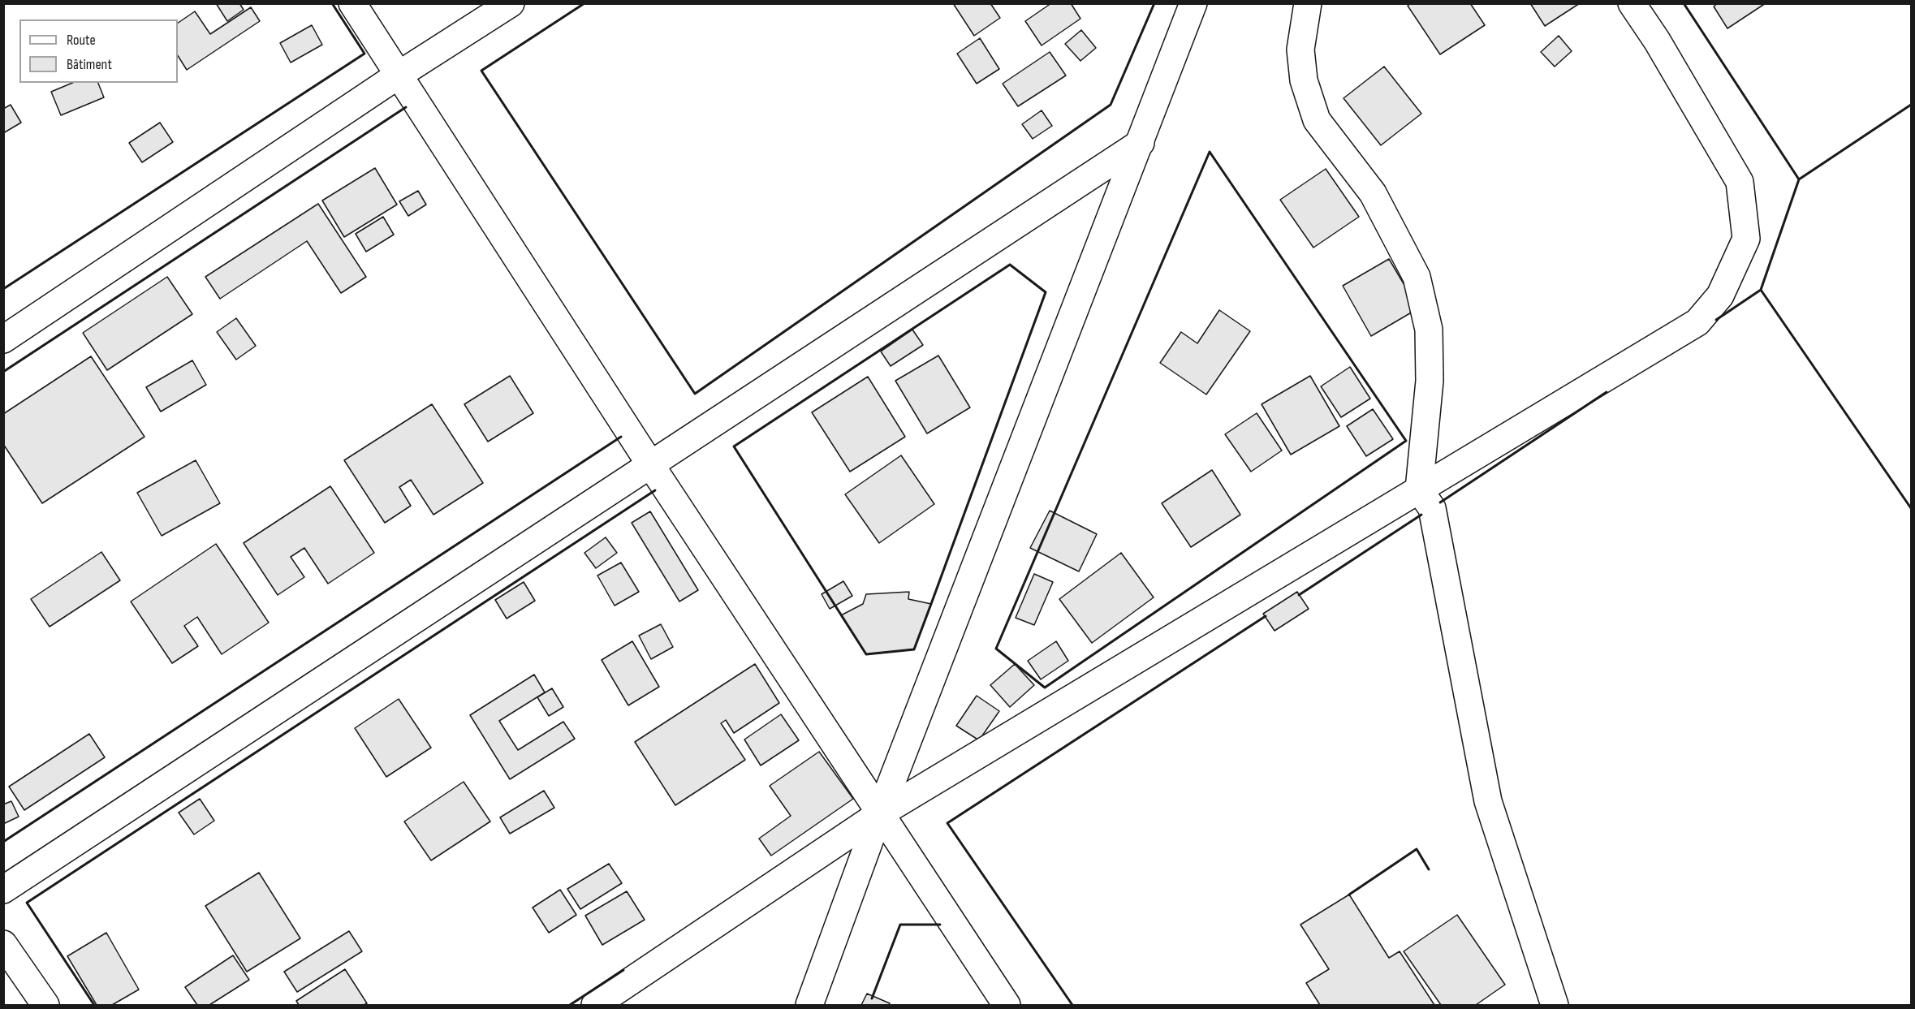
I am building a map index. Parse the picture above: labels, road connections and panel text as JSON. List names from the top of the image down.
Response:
{
  "legend": ["Route", "Bâtiment"]
}
